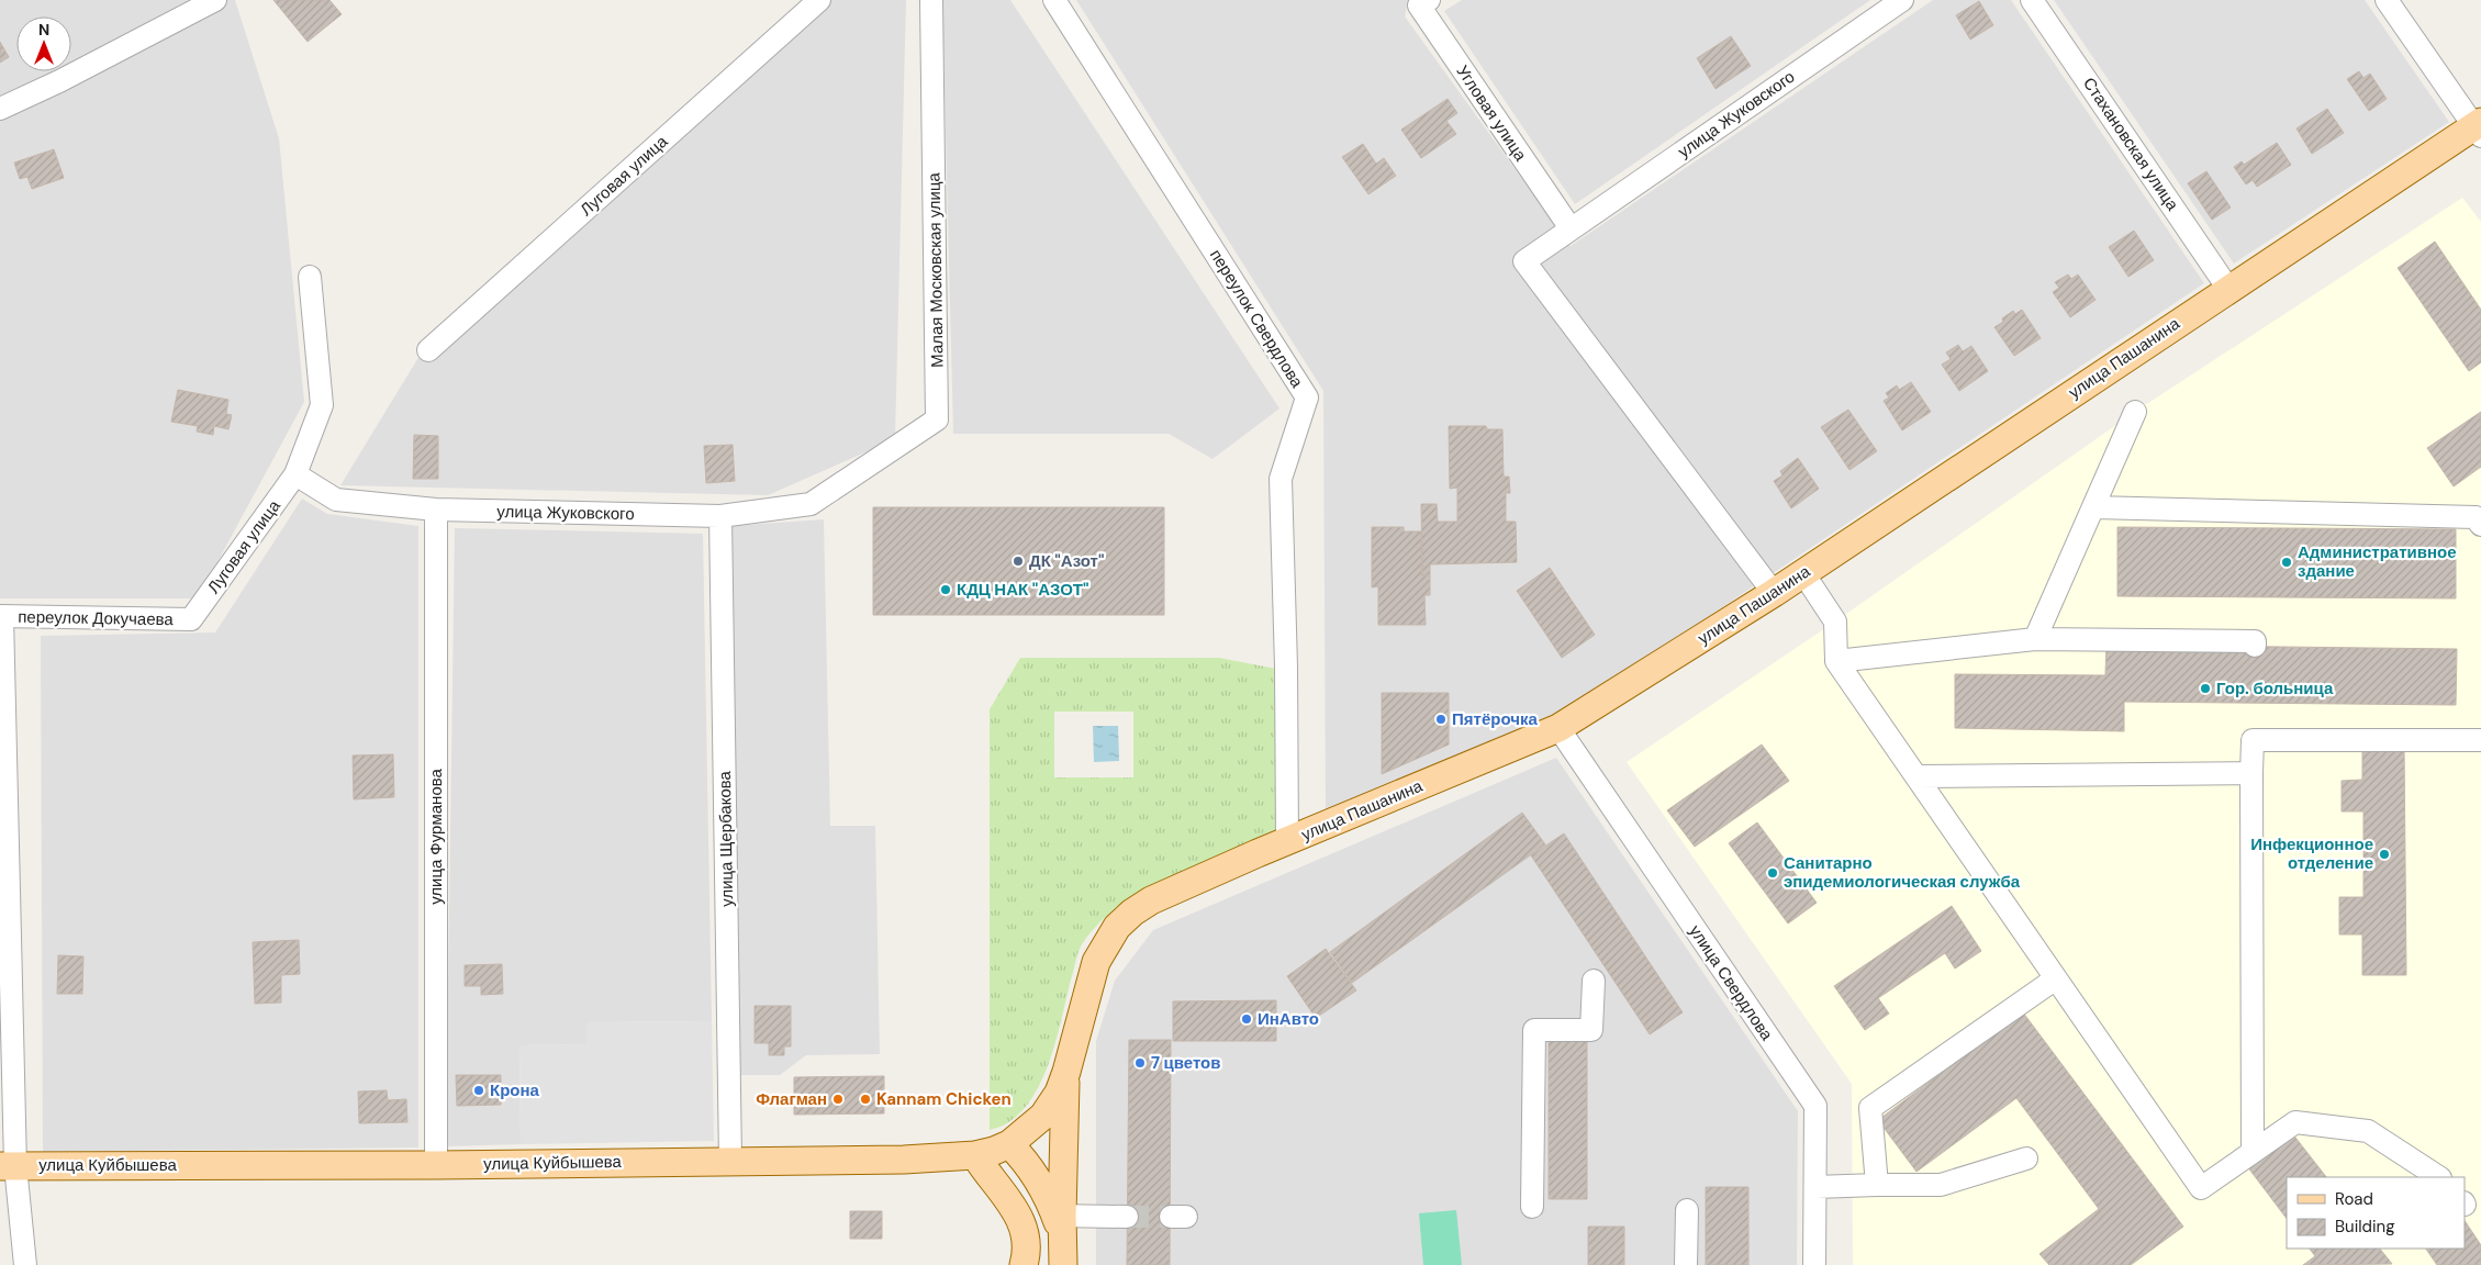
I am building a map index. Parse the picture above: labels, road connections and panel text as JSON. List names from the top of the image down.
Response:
{
  "streets": {
    "main road": ["улица Пашанина", "улица Куйбышева"],
    "street": [
      "Угловая улица",
      "улица Жуковского",
      "Стахановская улица",
      "Луговая улица",
      "Малая Московская улица",
      "переулок Свердлова",
      "переулок Докучаева",
      "улица Фурманова",
      "улица Щербакова",
      "улица Свердлова"
    ]
  },
  "crossings": [
    ["Угловая улица", "улица Жуковского"],
    ["улица Жуковского", "Луговая улица"],
    ["улица Жуковского", "Малая Московская улица"],
    ["улица Жуковского", "улица Пашанина"],
    ["улица Жуковского", "улица Фурманова"],
    ["улица Жуковского", "улица Щербакова"],
    ["Стахановская улица", "улица Пашанина"],
    ["Луговая улица", "переулок Докучаева"],
    ["переулок Свердлова", "улица Пашанина"],
    ["улица Пашанина", "улица Свердлова"],
    ["улица Пашанина", "улица Куйбышева"],
    ["улица Фурманова", "улица Куйбышева"],
    ["улица Щербакова", "улица Куйбышева"]
  ],
  "places": [
    "ДК \"Азот\"",
    "Административное здание",
    "КДЦ НАК \"АЗОТ\"",
    "Гор. больница",
    "Пятёрочка",
    "Инфекционное отделение",
    "Санитарно эпидемиологическая служба",
    "ИнАвто",
    "7 цветов",
    "Крона",
    "Флагман",
    "Kannam Chicken"
  ],
  "legend": ["Road", "Building"],
  "north": "top"
}
